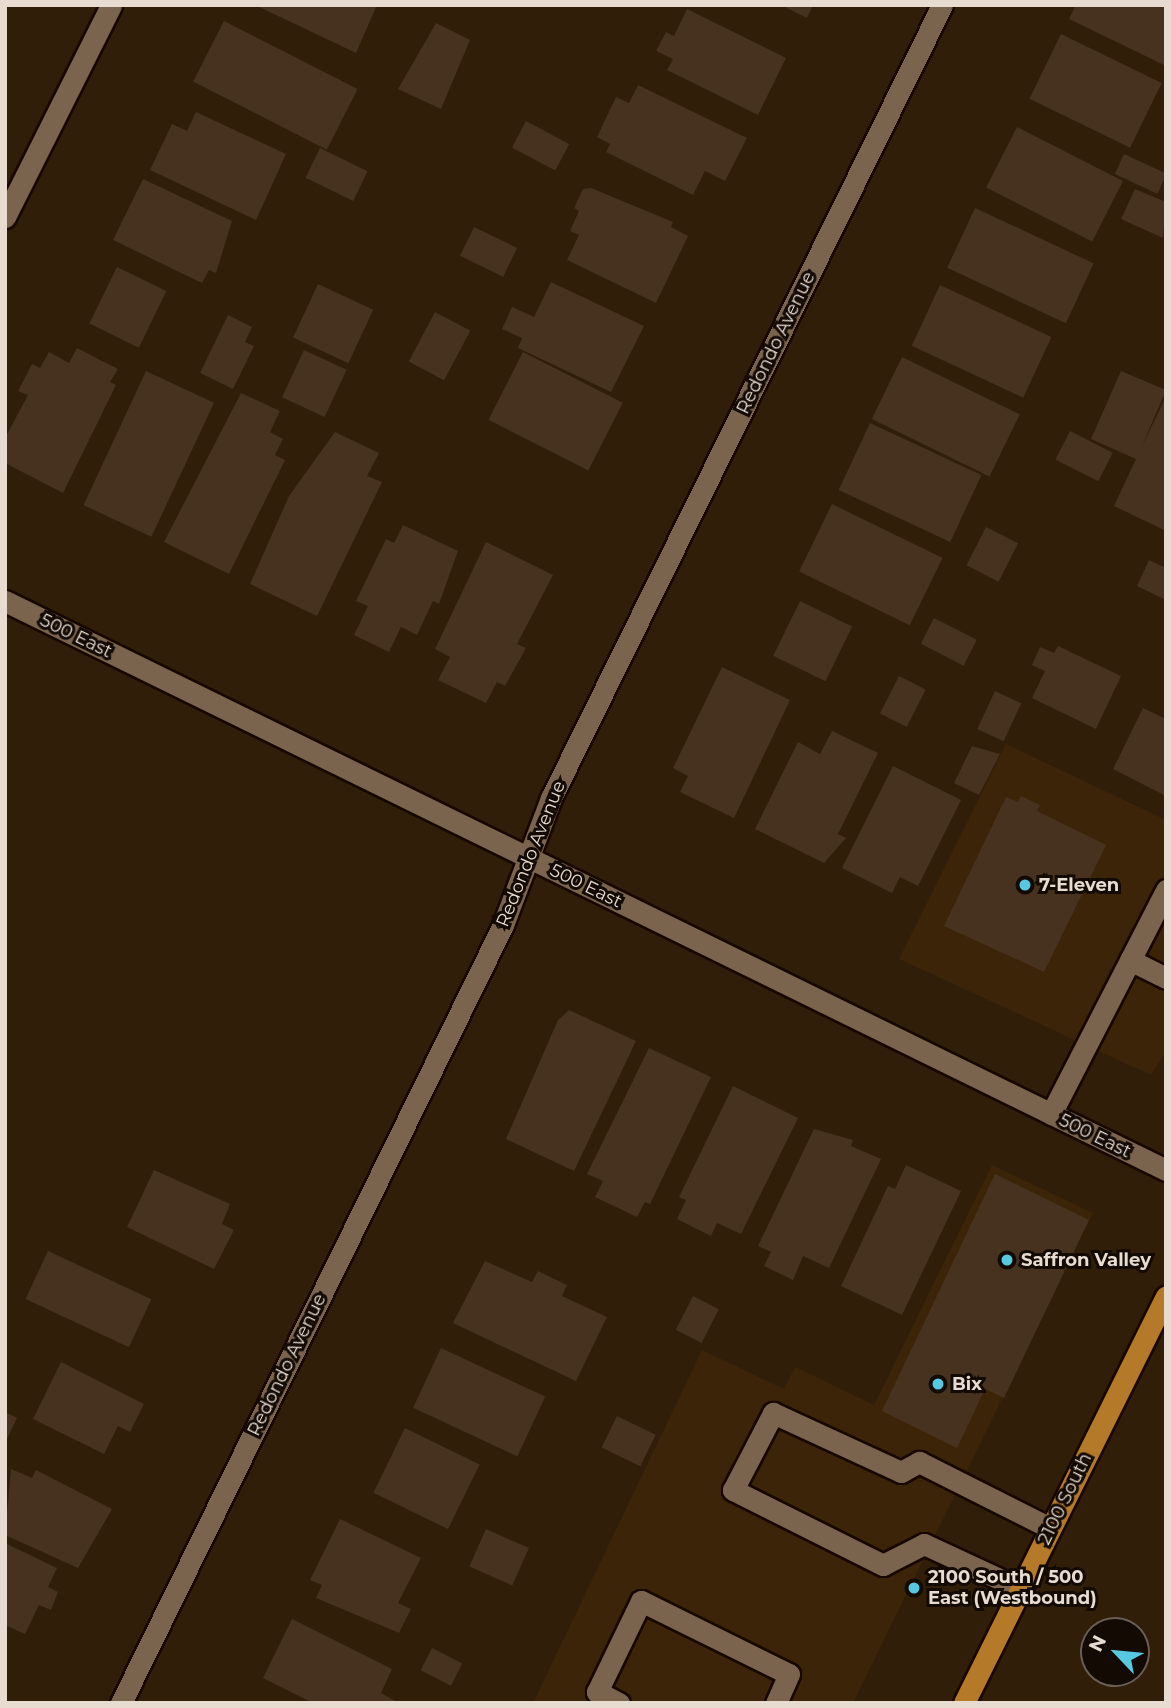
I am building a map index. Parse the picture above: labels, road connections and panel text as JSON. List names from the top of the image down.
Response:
{
  "streets": {
    "main road": ["2100 South"],
    "street": ["Redondo Avenue", "500 East"]
  },
  "crossings": [
    ["Redondo Avenue", "500 East"]
  ],
  "places": [
    "7-Eleven",
    "Saffron Valley",
    "Bix",
    "2100 South / 500 East (Westbound)"
  ],
  "north": "top left"
}
